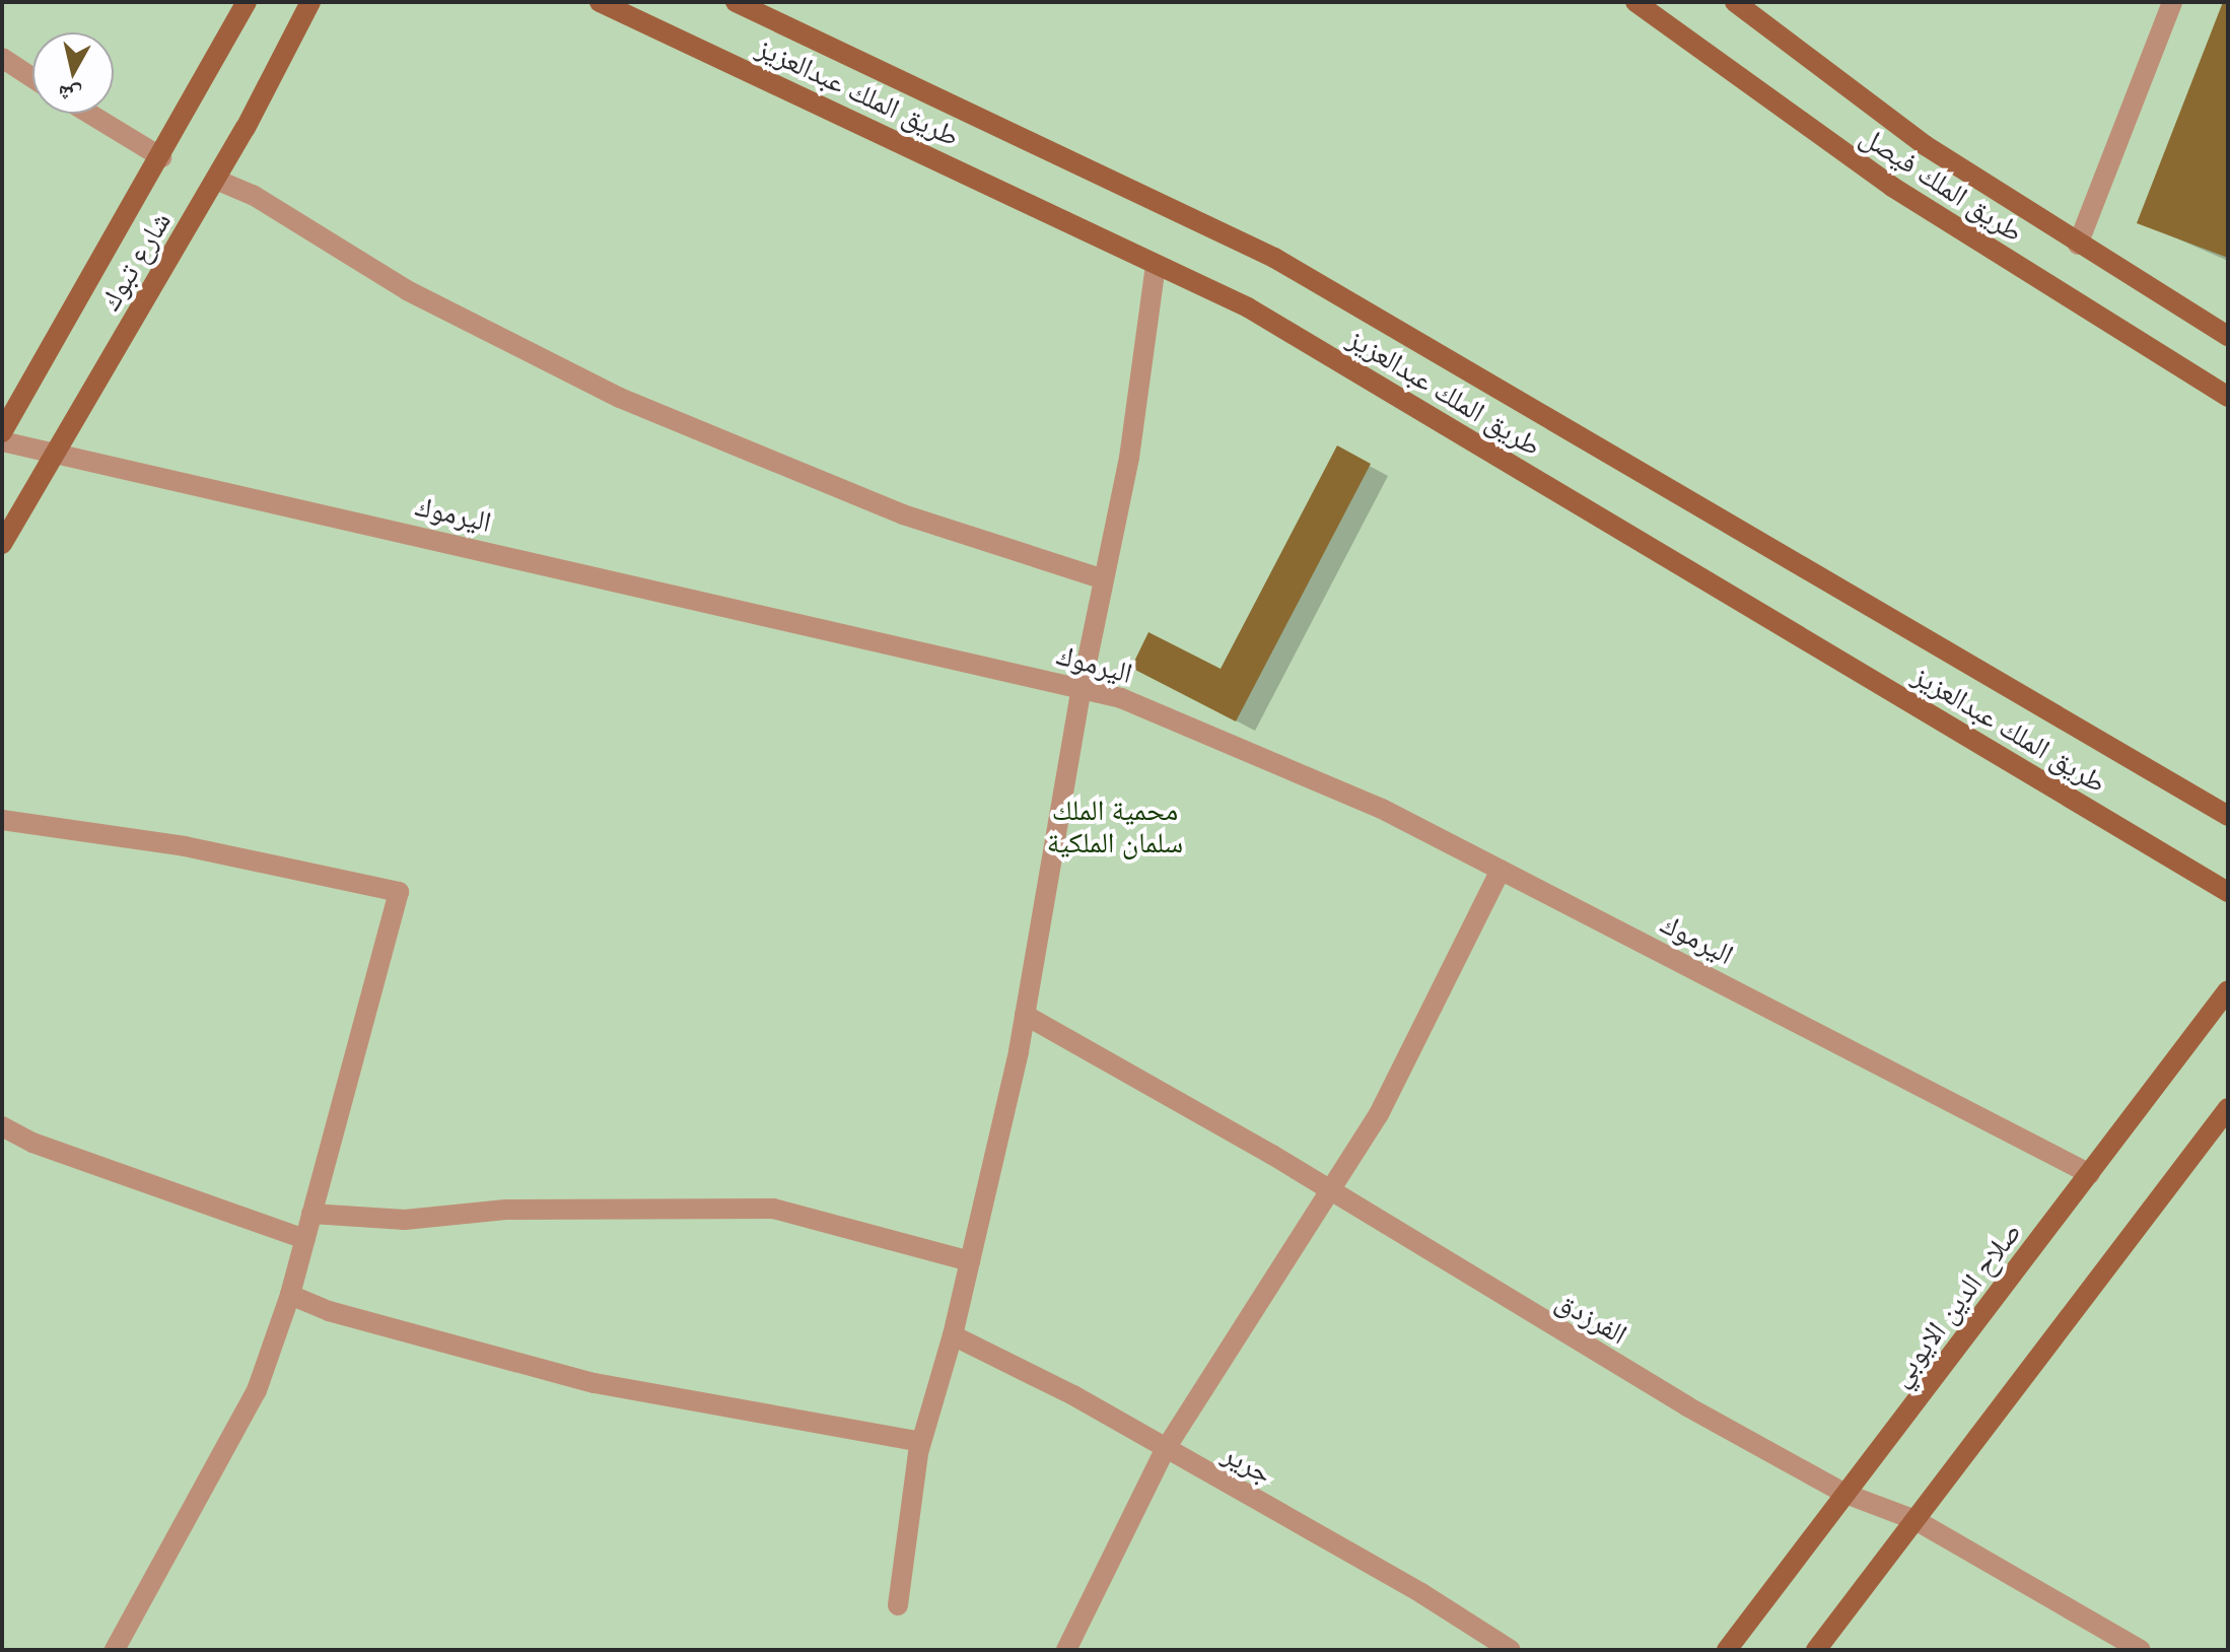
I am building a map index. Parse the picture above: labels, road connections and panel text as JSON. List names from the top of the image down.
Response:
{
  "streets": {
    "street": [
      "طريق الملك عبدالعزيز",
      "طريق الملك فيصل",
      "شارع تبوك",
      "اليرموك",
      "صلاح الدين الايوبي",
      "الفرزدق",
      "جرير"
    ]
  },
  "crossings": [
    ["شارع تبوك", "اليرموك"],
    ["اليرموك", "صلاح الدين الايوبي"],
    ["صلاح الدين الايوبي", "الفرزدق"]
  ],
  "parks": ["محمية الملك سلمان الملكية"],
  "north": "bottom"
}
